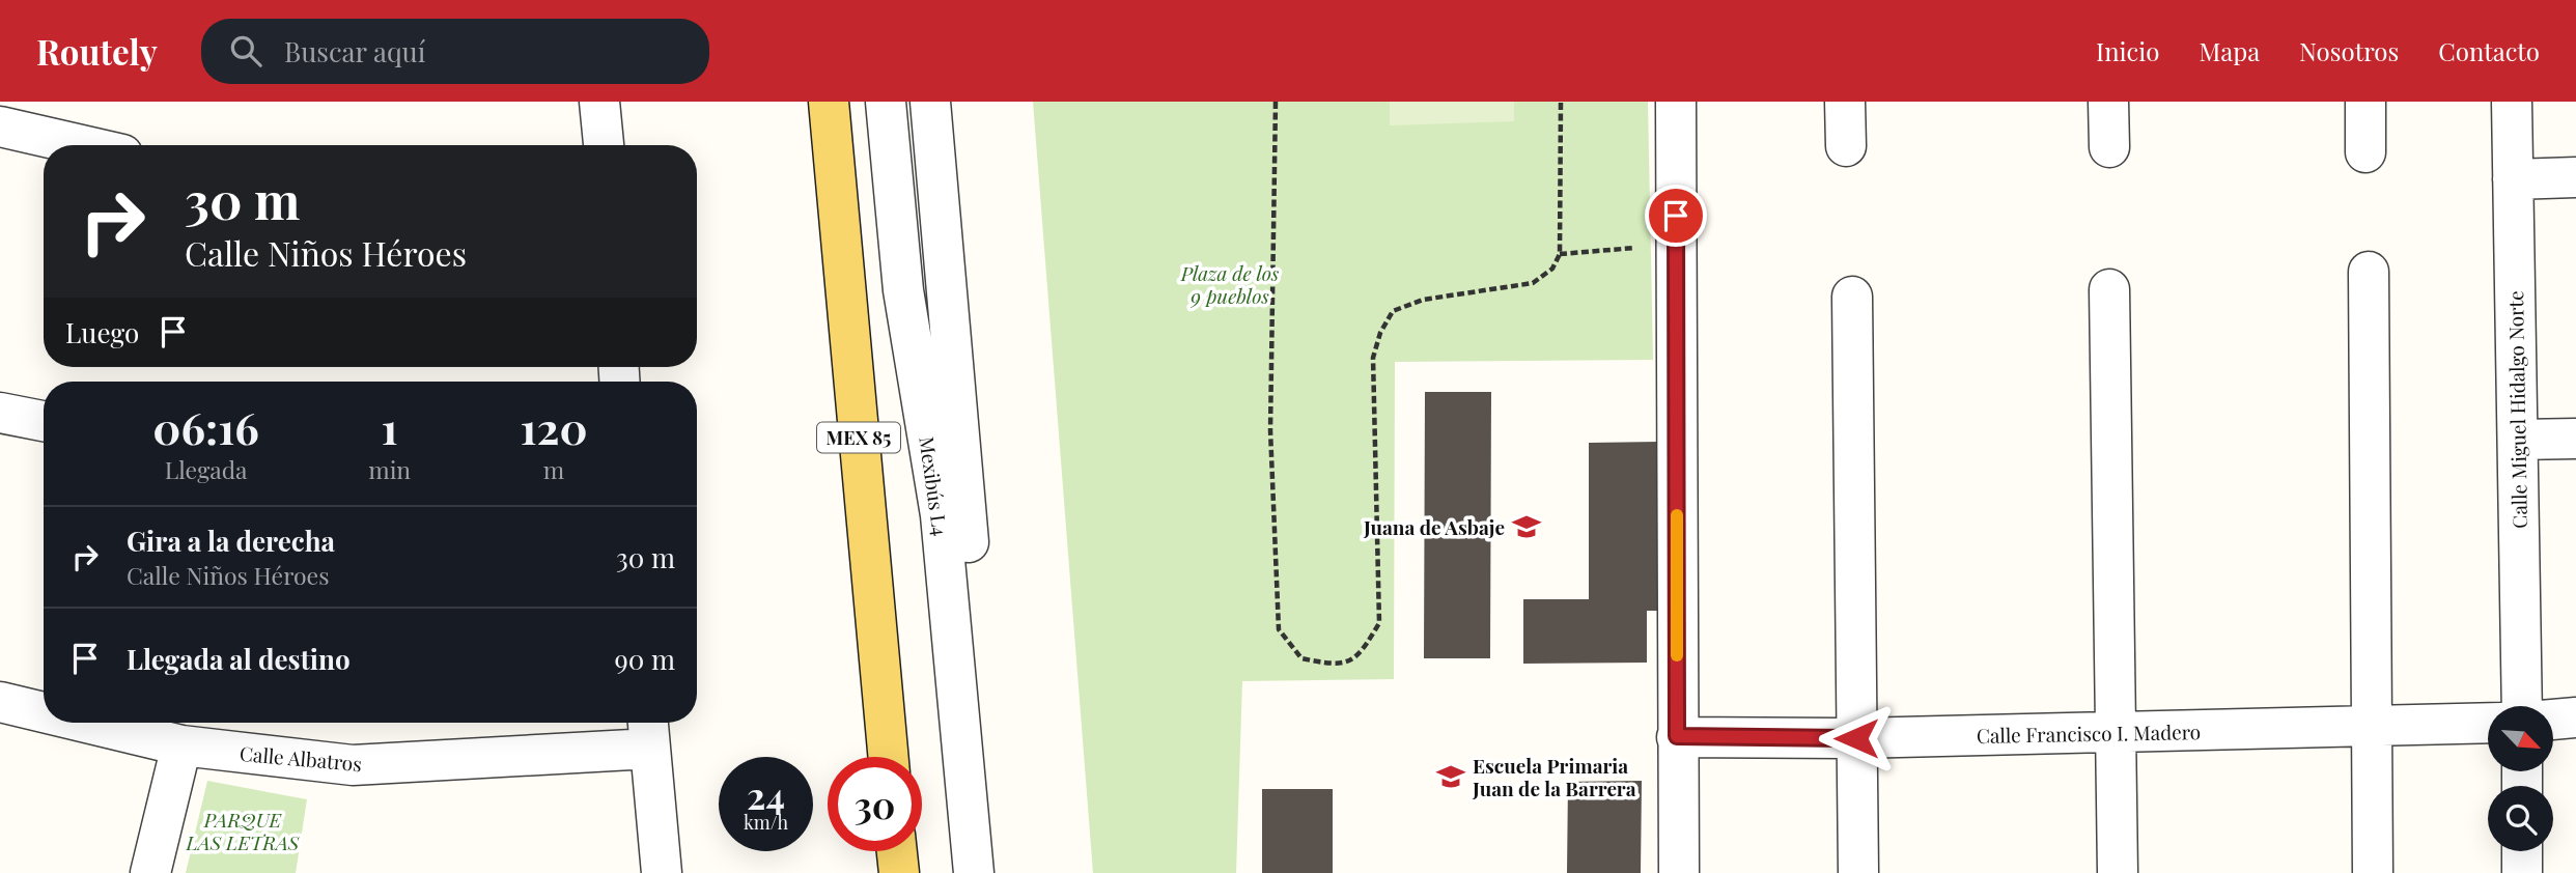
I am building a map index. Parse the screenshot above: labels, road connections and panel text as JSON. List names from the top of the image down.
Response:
{
  "streets": {
    "main road": ["MEX 85"],
    "street": [
      "Calle Miguel Hidalgo Norte",
      "Mexibús L4",
      "Calle Francisco I. Madero",
      "Calle Albatros"
    ]
  },
  "parks": ["Plaza de los 9 pueblos", "PARQUE LAS LETRAS"],
  "places": {
    "school or university": ["Juana de Asbaje", "Escuela Primaria Juan de la Barrera"]
  },
  "north": "bottom right",
  "page": {
    "header": "Routely",
    "search": "Buscar aquí",
    "nav": [
      "Inicio",
      "Mapa",
      "Nosotros",
      "Contacto"
    ],
    "turn": ["30 m", "Calle Niños Héroes"],
    "then": "Luego",
    "eta": [
      "06:16",
      "Llegada",
      "1",
      "min",
      "120",
      "m"
    ],
    "list": [
      {
        "name": "Gira a la derecha",
        "note": "Calle Niños Héroes",
        "value": "30 m"
      },
      {
        "name": "Llegada al destino",
        "value": "90 m"
      }
    ],
    "speed": "24 km/h",
    "limit": "30"
  }
}
